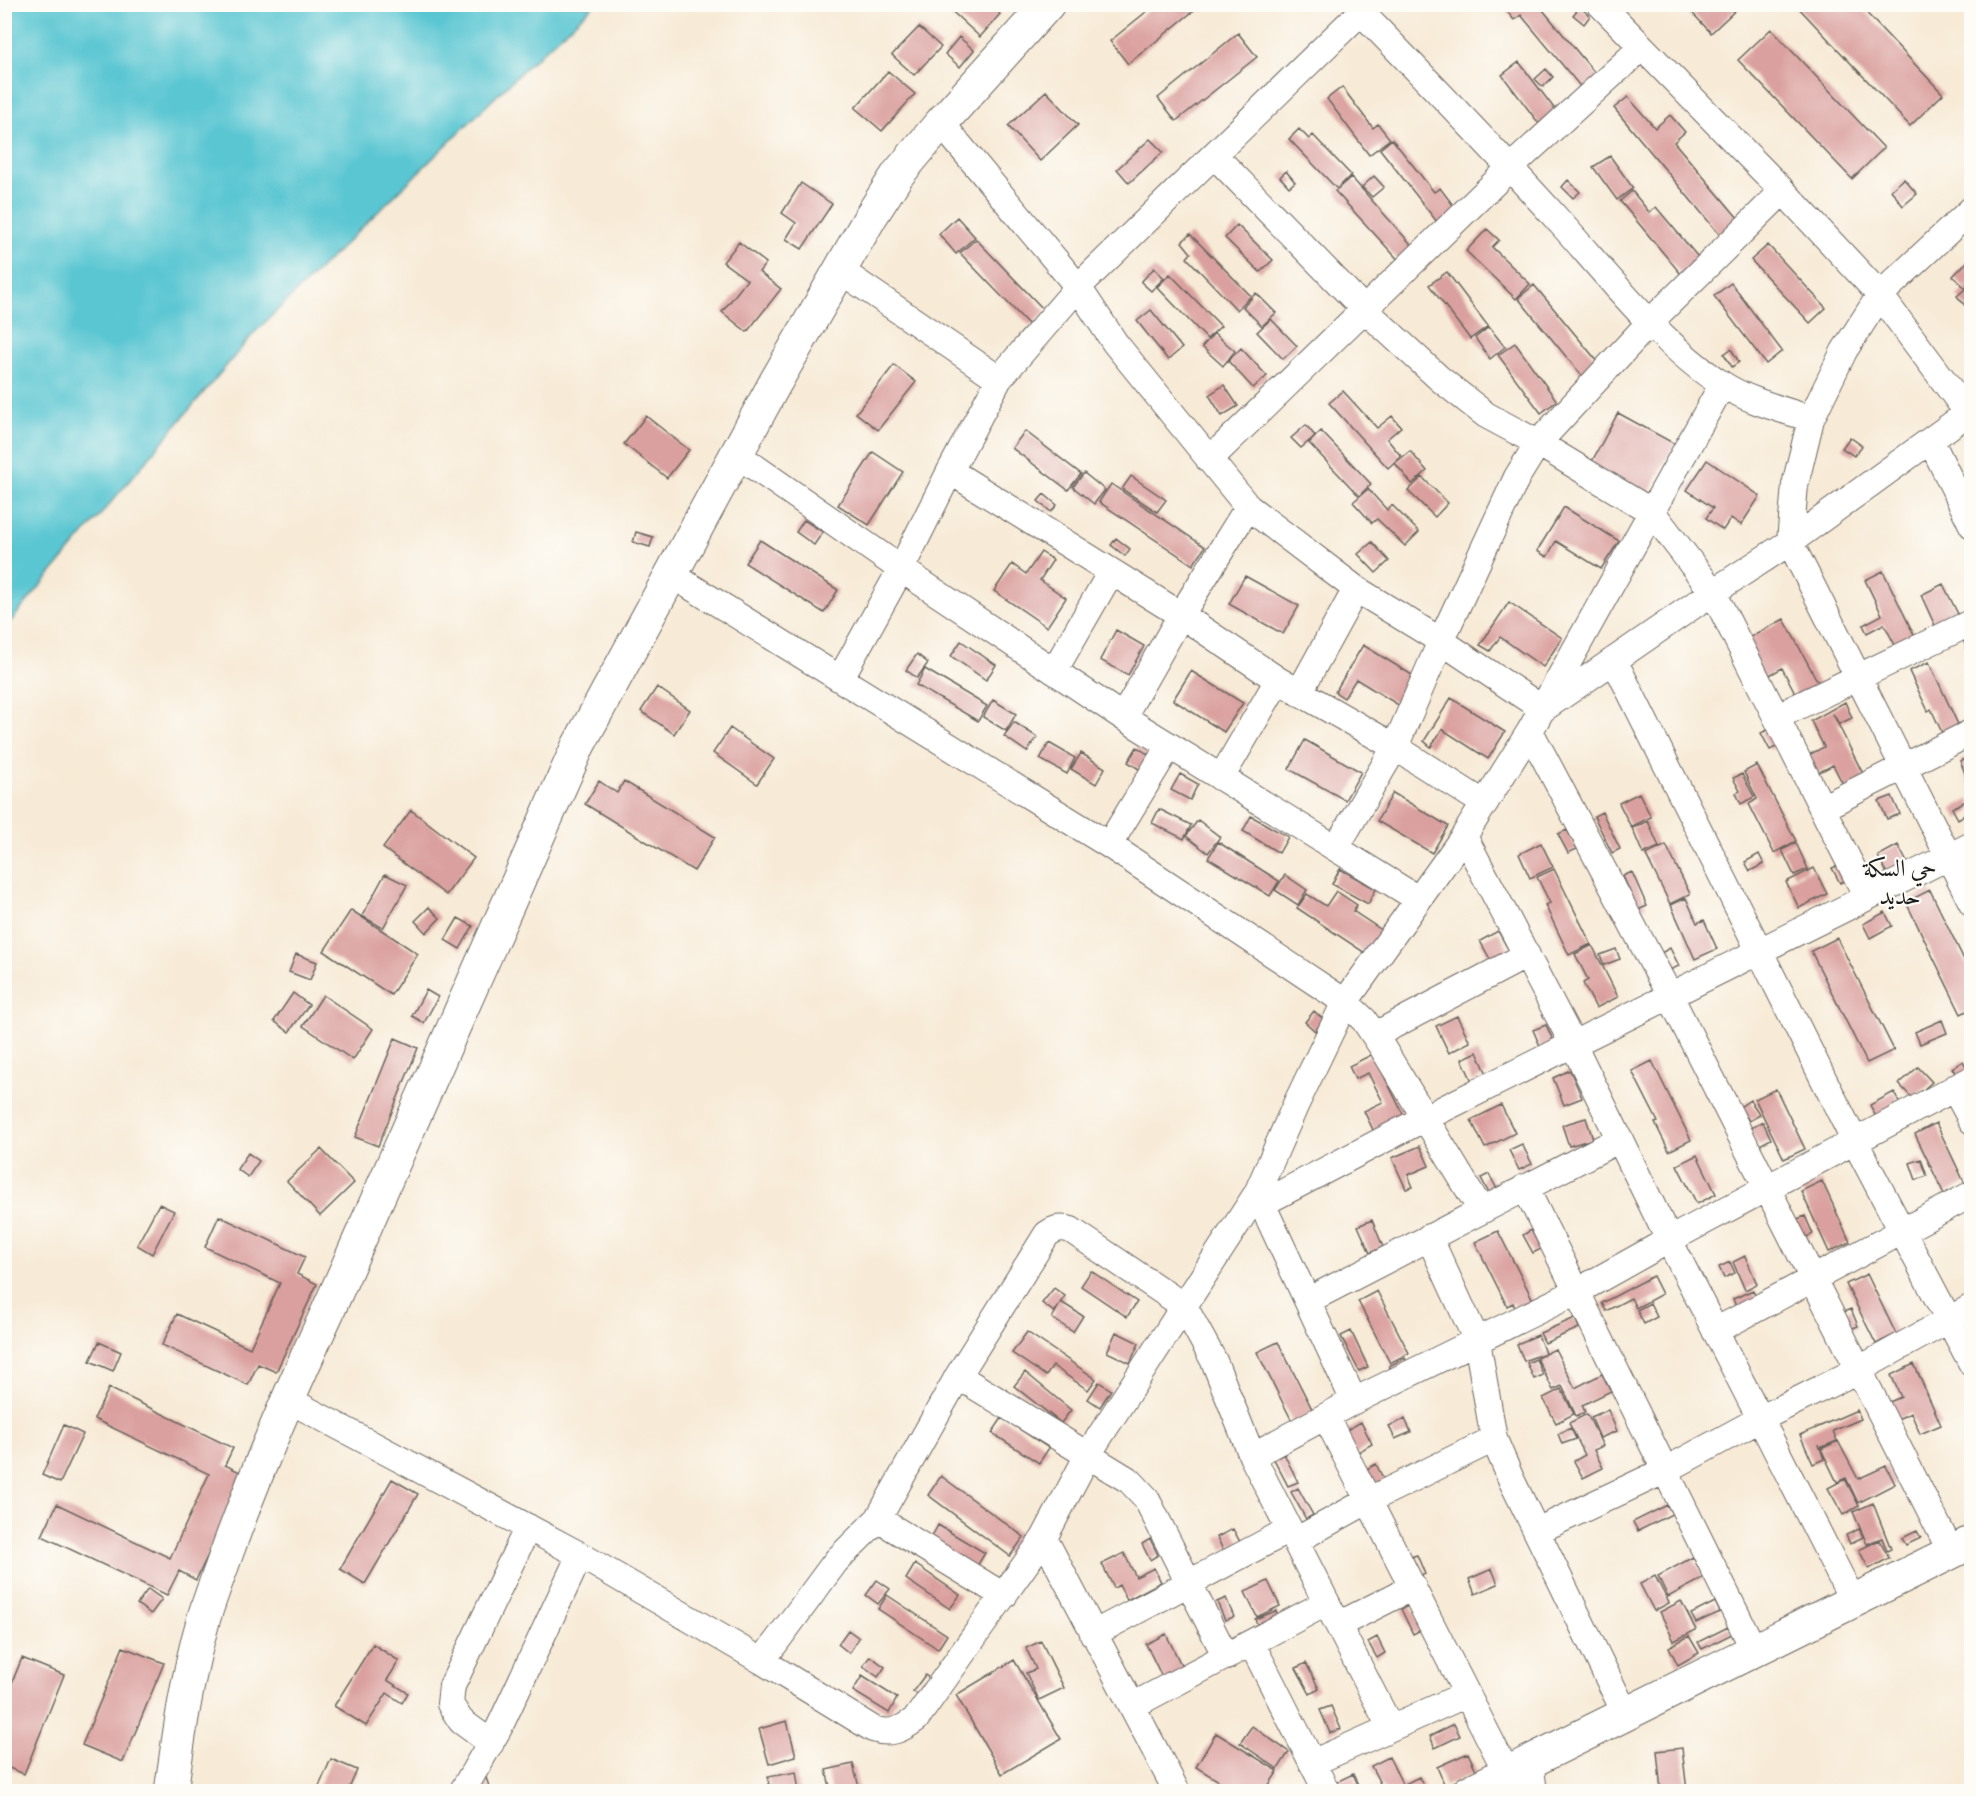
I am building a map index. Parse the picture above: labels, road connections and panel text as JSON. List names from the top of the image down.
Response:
{
  "districts": ["حي السكة حديد"]
}
